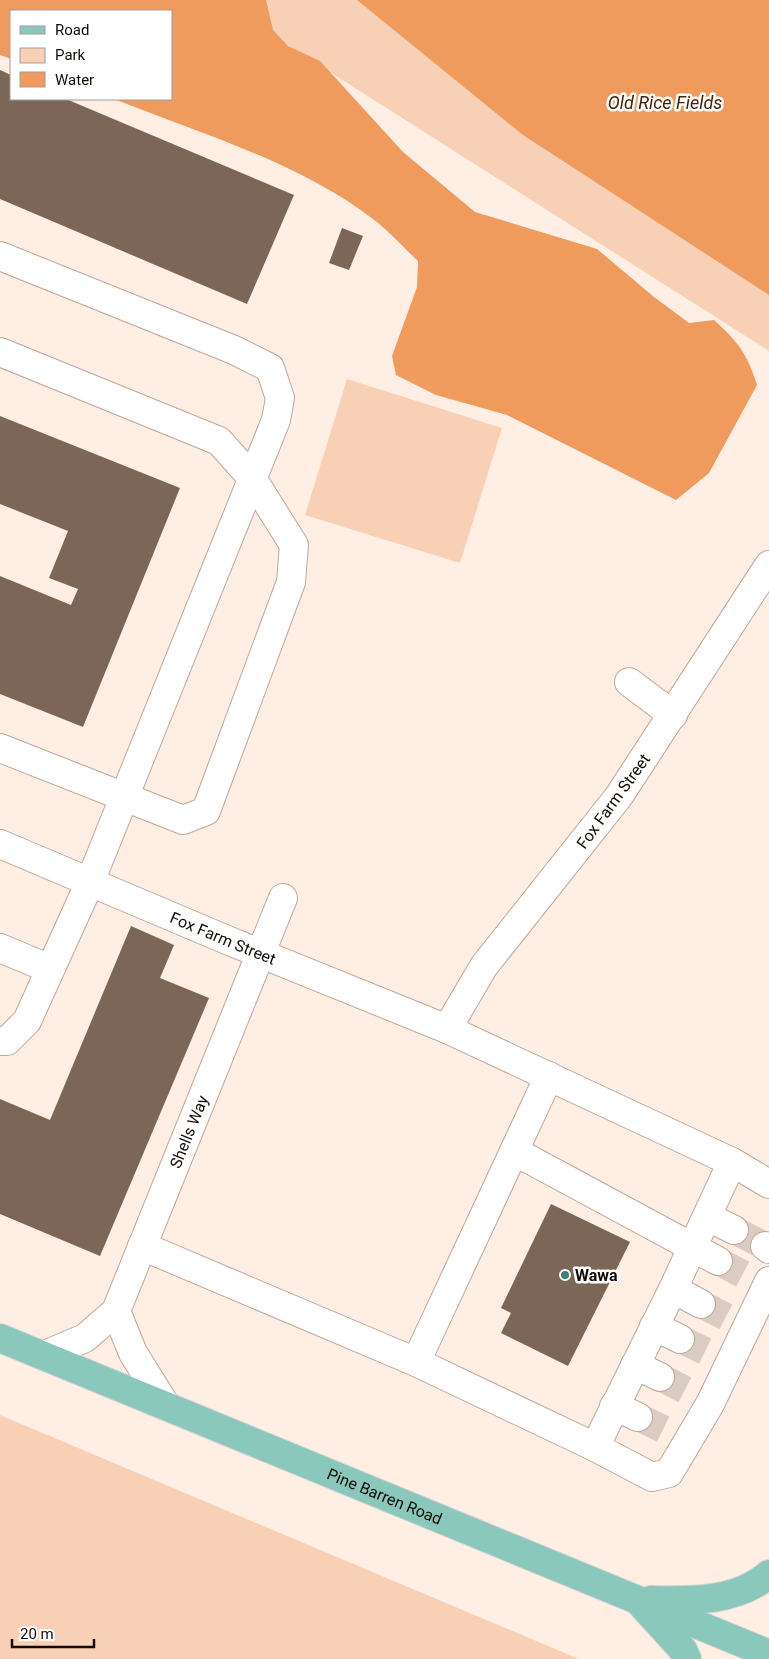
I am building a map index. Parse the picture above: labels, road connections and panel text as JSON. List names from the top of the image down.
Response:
{
  "streets": {
    "main road": ["Pine Barren Road"],
    "lane": ["Fox Farm Street", "Shells Way"]
  },
  "crossings": [
    ["Fox Farm Street", "Shells Way"],
    ["Shells Way", "Pine Barren Road"]
  ],
  "water": ["Old Rice Fields"],
  "places": ["Wawa"],
  "legend": ["Road", "Park", "Water"],
  "scale_bar": "20 m"
}
